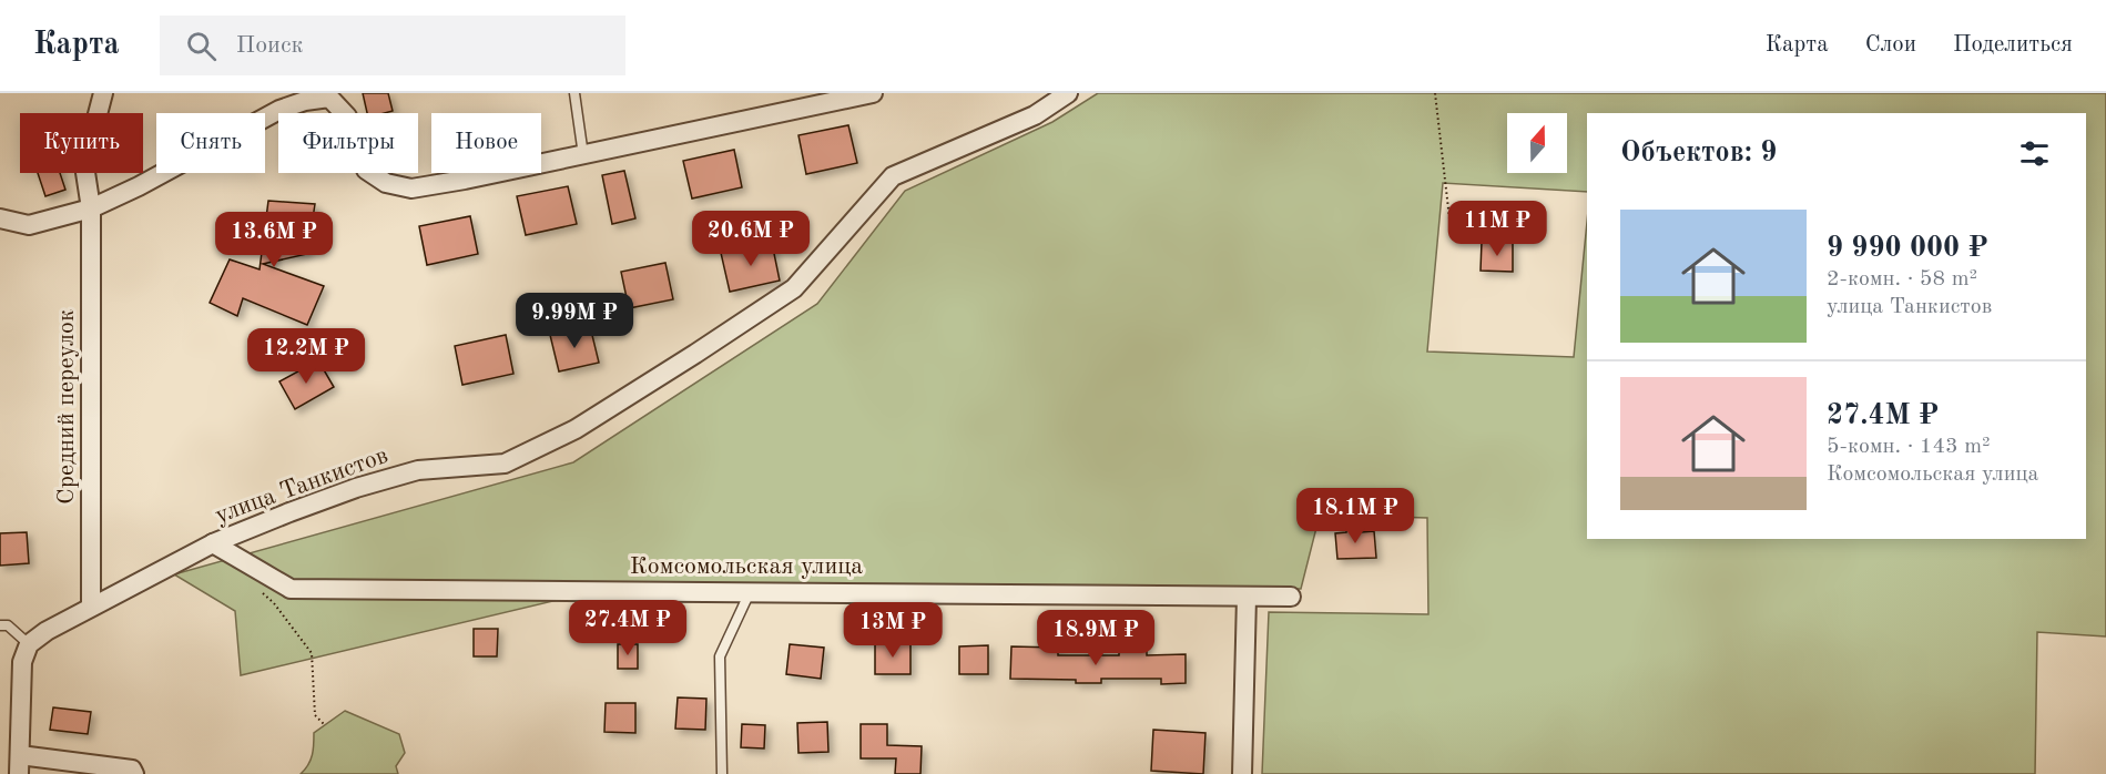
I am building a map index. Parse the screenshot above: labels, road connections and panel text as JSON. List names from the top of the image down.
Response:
{
  "streets": {
    "street": ["Средний переулок", "улица Танкистов", "Комсомольская улица"]
  },
  "crossings": [
    ["Средний переулок", "улица Танкистов"],
    ["улица Танкистов", "Комсомольская улица"]
  ],
  "north": "top",
  "page": {
    "header": "Карта",
    "search": "Поиск",
    "nav": ["Карта", "Слои", "Поделиться"],
    "chip": [
      "Купить",
      "Снять",
      "Фильтры",
      "Новое"
    ],
    "heading": "Объектов: 9",
    "list": [
      {
        "name": "9 990 000 ₽",
        "note": "2-комн. · 58 m² · улица Танкистов"
      },
      {
        "name": "27.4M ₽",
        "note": "5-комн. · 143 m² · Комсомольская улица"
      }
    ],
    "price": [
      "11M ₽",
      "20.6M ₽",
      "13.6M ₽",
      "9.99M ₽",
      "12.2M ₽",
      "18.1M ₽",
      "27.4M ₽",
      "13M ₽",
      "18.9M ₽"
    ]
  }
}
